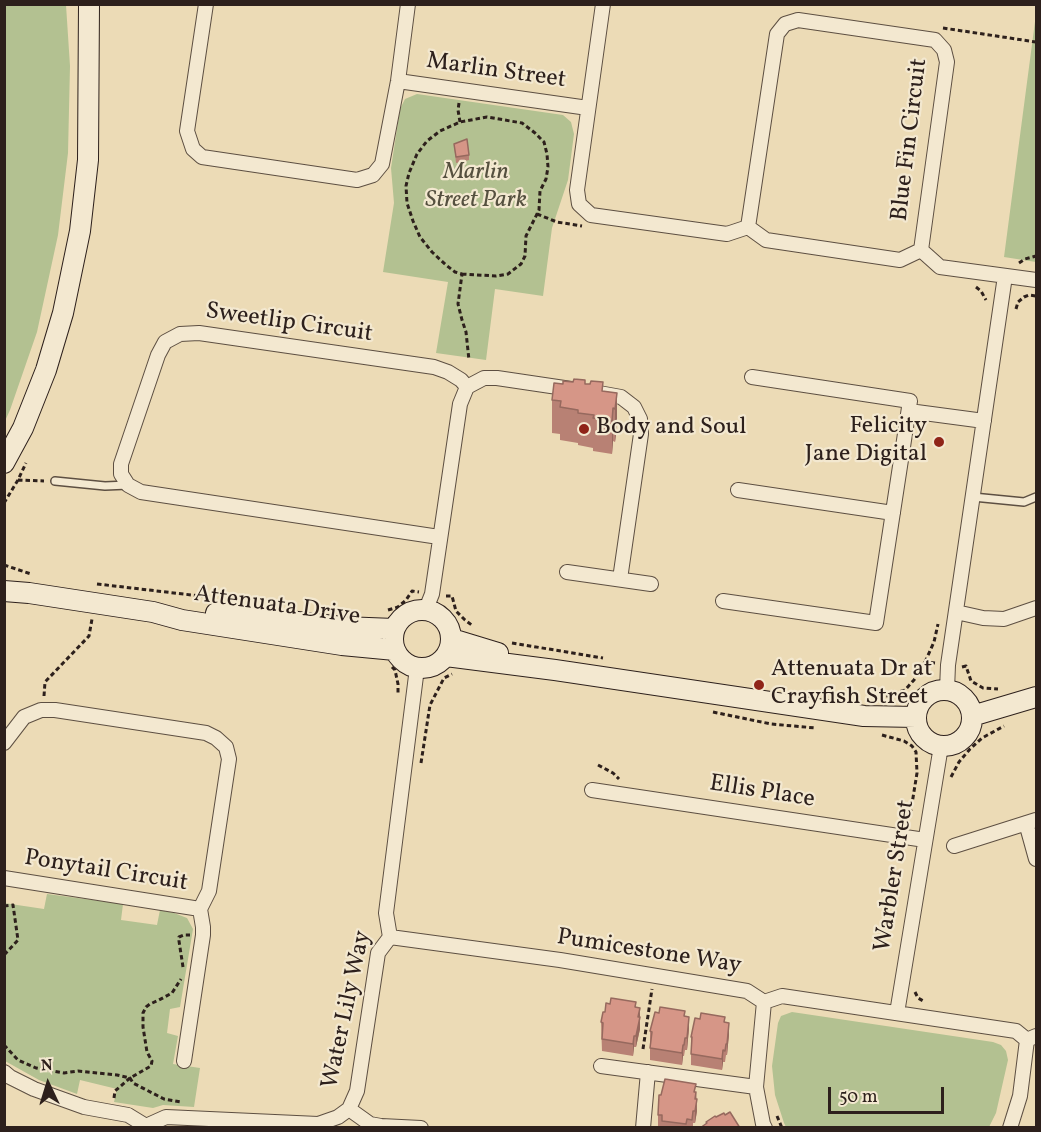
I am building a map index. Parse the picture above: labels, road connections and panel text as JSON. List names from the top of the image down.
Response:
{
  "streets": {
    "street": [
      "Marlin Street",
      "Blue Fin Circuit",
      "Sweetlip Circuit",
      "Attenuata Drive",
      "Ellis Place",
      "Ponytail Circuit",
      "Warbler Street",
      "Pumicestone Way",
      "Water Lily Way"
    ]
  },
  "crossings": [
    ["Attenuata Drive", "Water Lily Way"],
    ["Ellis Place", "Warbler Street"],
    ["Warbler Street", "Pumicestone Way"],
    ["Pumicestone Way", "Water Lily Way"]
  ],
  "parks": ["Marlin Street Park"],
  "places": ["Body and Soul", "Felicity Jane Digital", "Attenuata Dr at Crayfish Street"],
  "scale_bar": "50 m",
  "north": "top"
}
